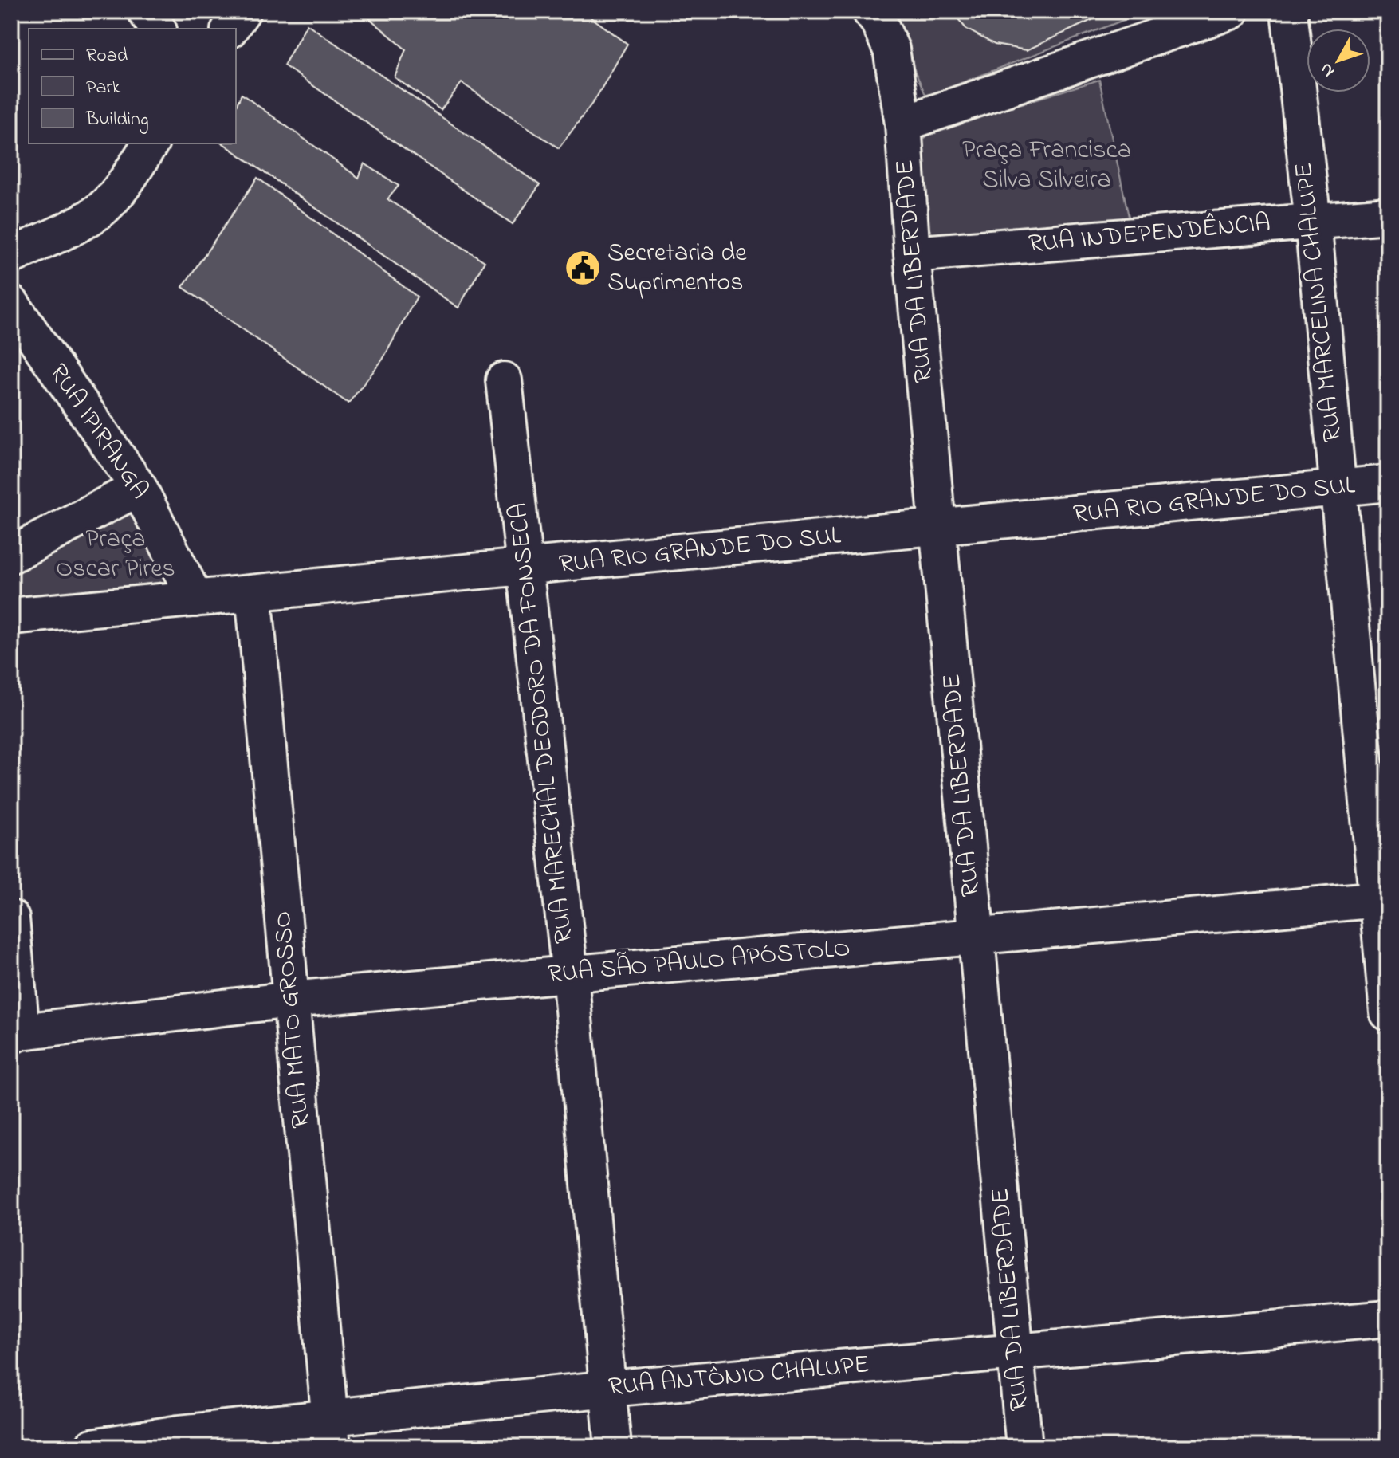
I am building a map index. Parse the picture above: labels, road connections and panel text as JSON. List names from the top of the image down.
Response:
{
  "streets": {
    "street": [
      "RUA INDEPENDÊNCIA",
      "RUA DA LIBERDADE",
      "RUA MARCELINA CHALUPE",
      "RUA IPIRANGA",
      "RUA RIO GRANDE DO SUL",
      "RUA MARECHAL DEODORO DA FONSECA",
      "RUA SÃO PAULO APÓSTOLO",
      "RUA MATO GROSSO",
      "RUA ANTÔNIO CHALUPE"
    ]
  },
  "crossings": [
    ["RUA INDEPENDÊNCIA", "RUA DA LIBERDADE"],
    ["RUA INDEPENDÊNCIA", "RUA MARCELINA CHALUPE"],
    ["RUA DA LIBERDADE", "RUA RIO GRANDE DO SUL"],
    ["RUA DA LIBERDADE", "RUA SÃO PAULO APÓSTOLO"],
    ["RUA DA LIBERDADE", "RUA ANTÔNIO CHALUPE"],
    ["RUA MARCELINA CHALUPE", "RUA RIO GRANDE DO SUL"],
    ["RUA MARCELINA CHALUPE", "RUA SÃO PAULO APÓSTOLO"],
    ["RUA IPIRANGA", "RUA RIO GRANDE DO SUL"],
    ["RUA RIO GRANDE DO SUL", "RUA MARECHAL DEODORO DA FONSECA"],
    ["RUA RIO GRANDE DO SUL", "RUA MATO GROSSO"],
    ["RUA MARECHAL DEODORO DA FONSECA", "RUA SÃO PAULO APÓSTOLO"],
    ["RUA MARECHAL DEODORO DA FONSECA", "RUA ANTÔNIO CHALUPE"],
    ["RUA SÃO PAULO APÓSTOLO", "RUA MATO GROSSO"],
    ["RUA MATO GROSSO", "RUA ANTÔNIO CHALUPE"]
  ],
  "parks": ["Praça Francisca Silva Silveira", "Praça Oscar Pires"],
  "places": {
    "public building": ["Secretaria de Suprimentos"]
  },
  "legend": ["Road", "Park", "Building"],
  "north": "bottom left"
}
